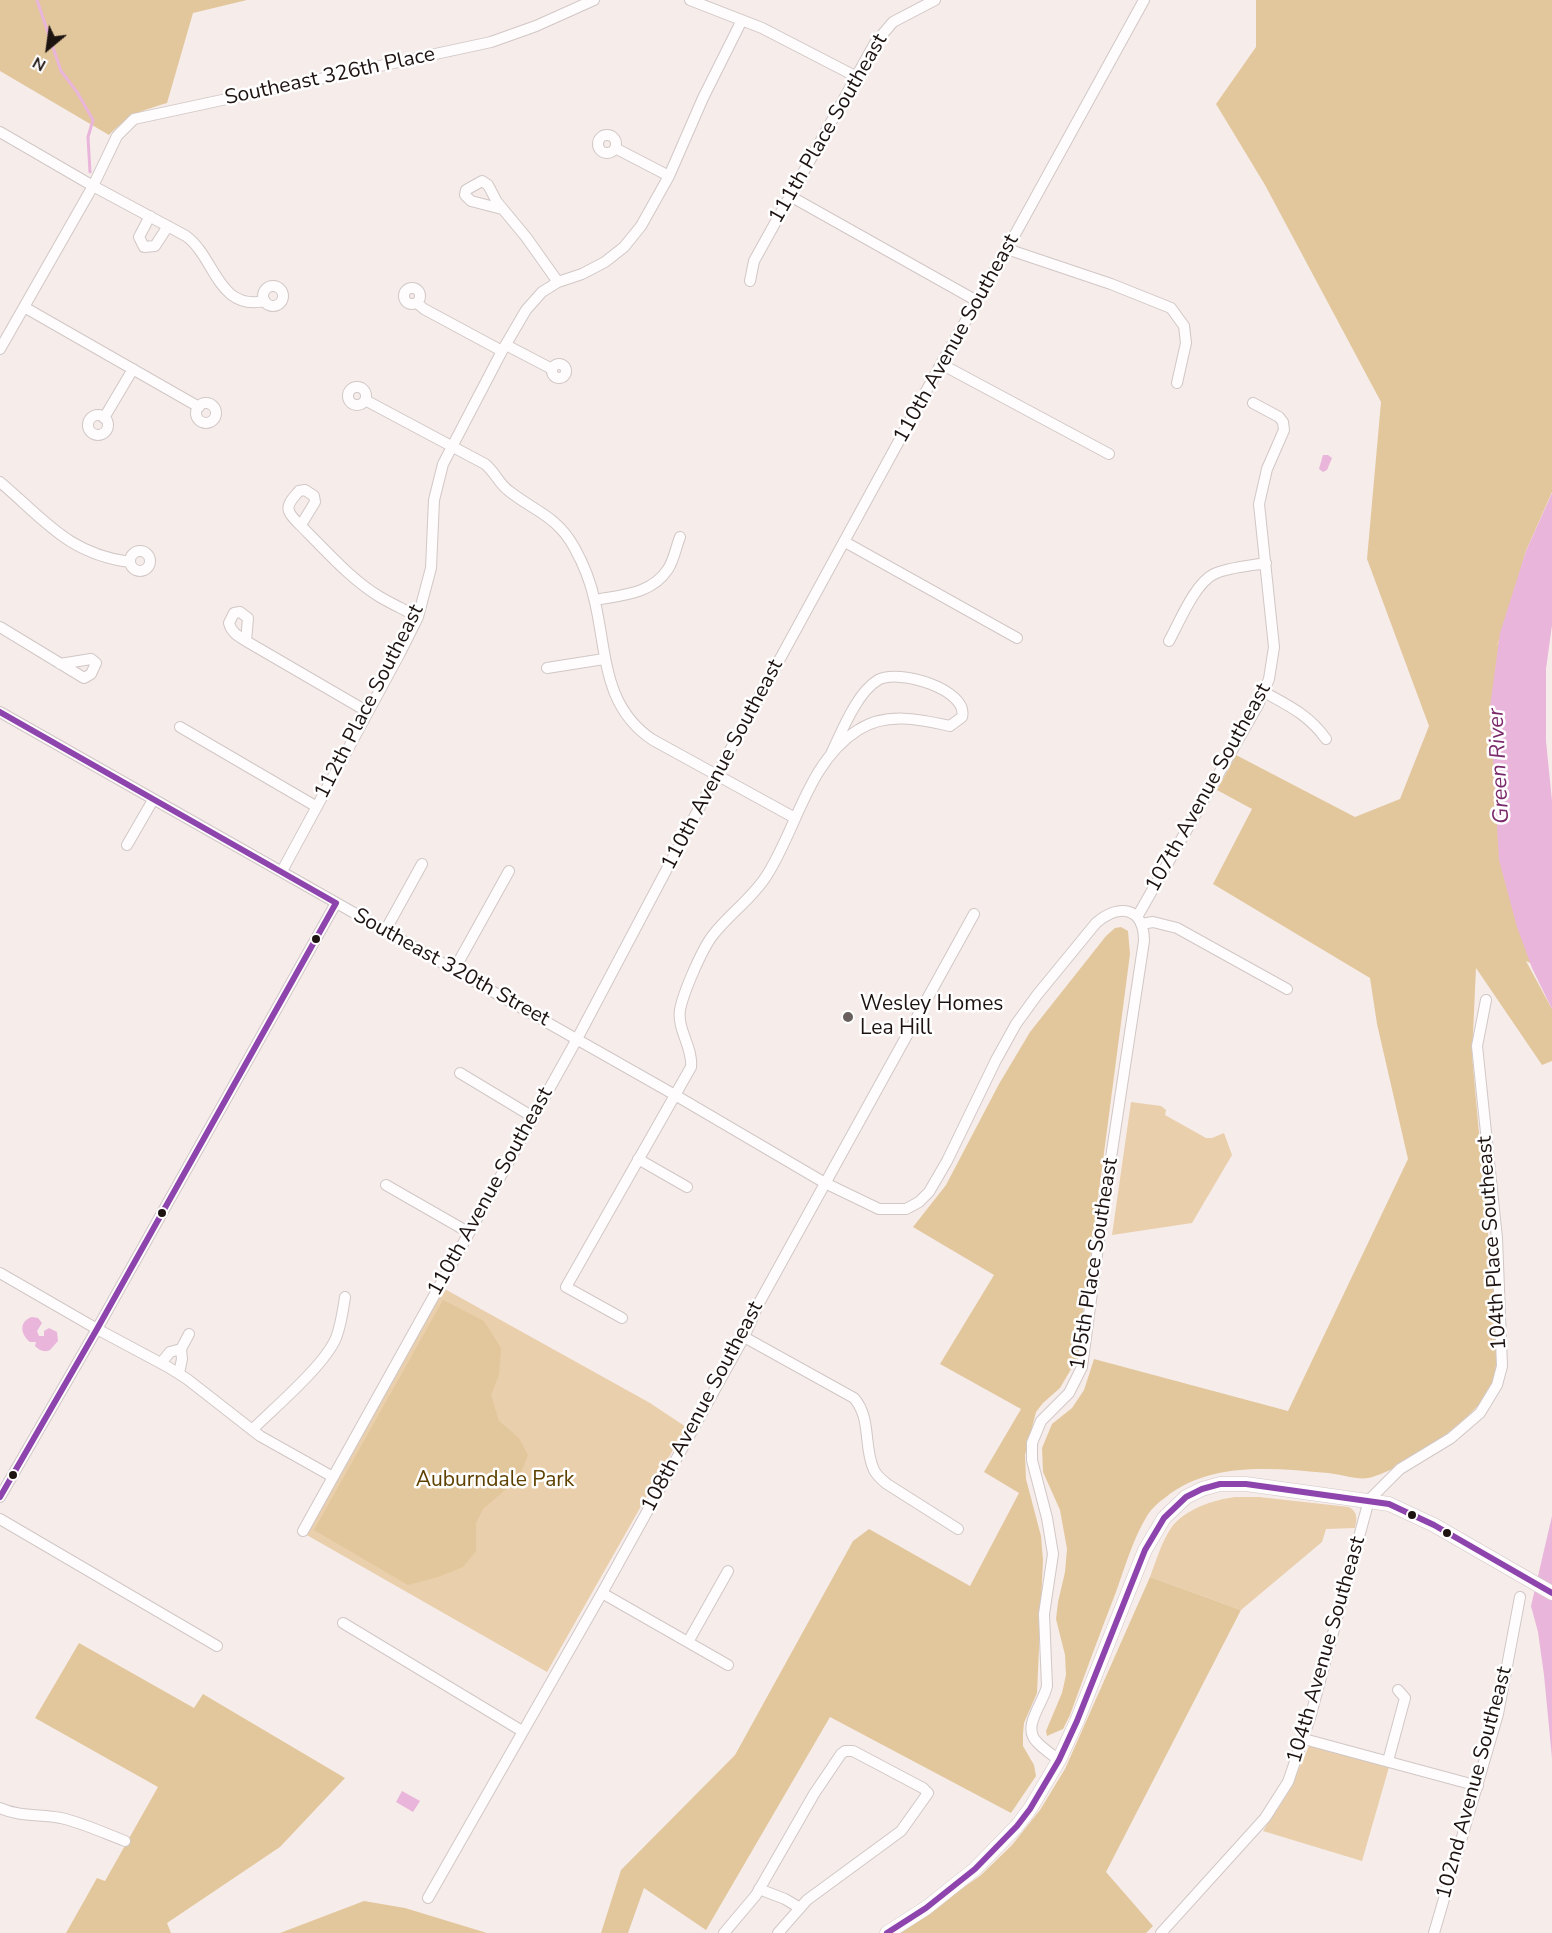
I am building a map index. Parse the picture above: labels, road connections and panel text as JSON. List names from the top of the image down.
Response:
{
  "streets": {
    "street": [
      "Southeast 326th Place",
      "111th Place Southeast",
      "110th Avenue Southeast",
      "112th Place Southeast",
      "107th Avenue Southeast",
      "Southeast 320th Street",
      "104th Place Southeast",
      "105th Place Southeast",
      "108th Avenue Southeast",
      "104th Avenue Southeast",
      "102nd Avenue Southeast"
    ]
  },
  "crossings": [
    ["110th Avenue Southeast", "Southeast 320th Street"],
    ["112th Place Southeast", "Southeast 320th Street"],
    ["107th Avenue Southeast", "Southeast 320th Street"],
    ["107th Avenue Southeast", "105th Place Southeast"],
    ["Southeast 320th Street", "105th Place Southeast"],
    ["Southeast 320th Street", "108th Avenue Southeast"],
    ["104th Place Southeast", "104th Avenue Southeast"]
  ],
  "water": ["Green River"],
  "parks": ["Auburndale Park"],
  "places": ["Wesley Homes Lea Hill"],
  "north": "bottom left"
}
